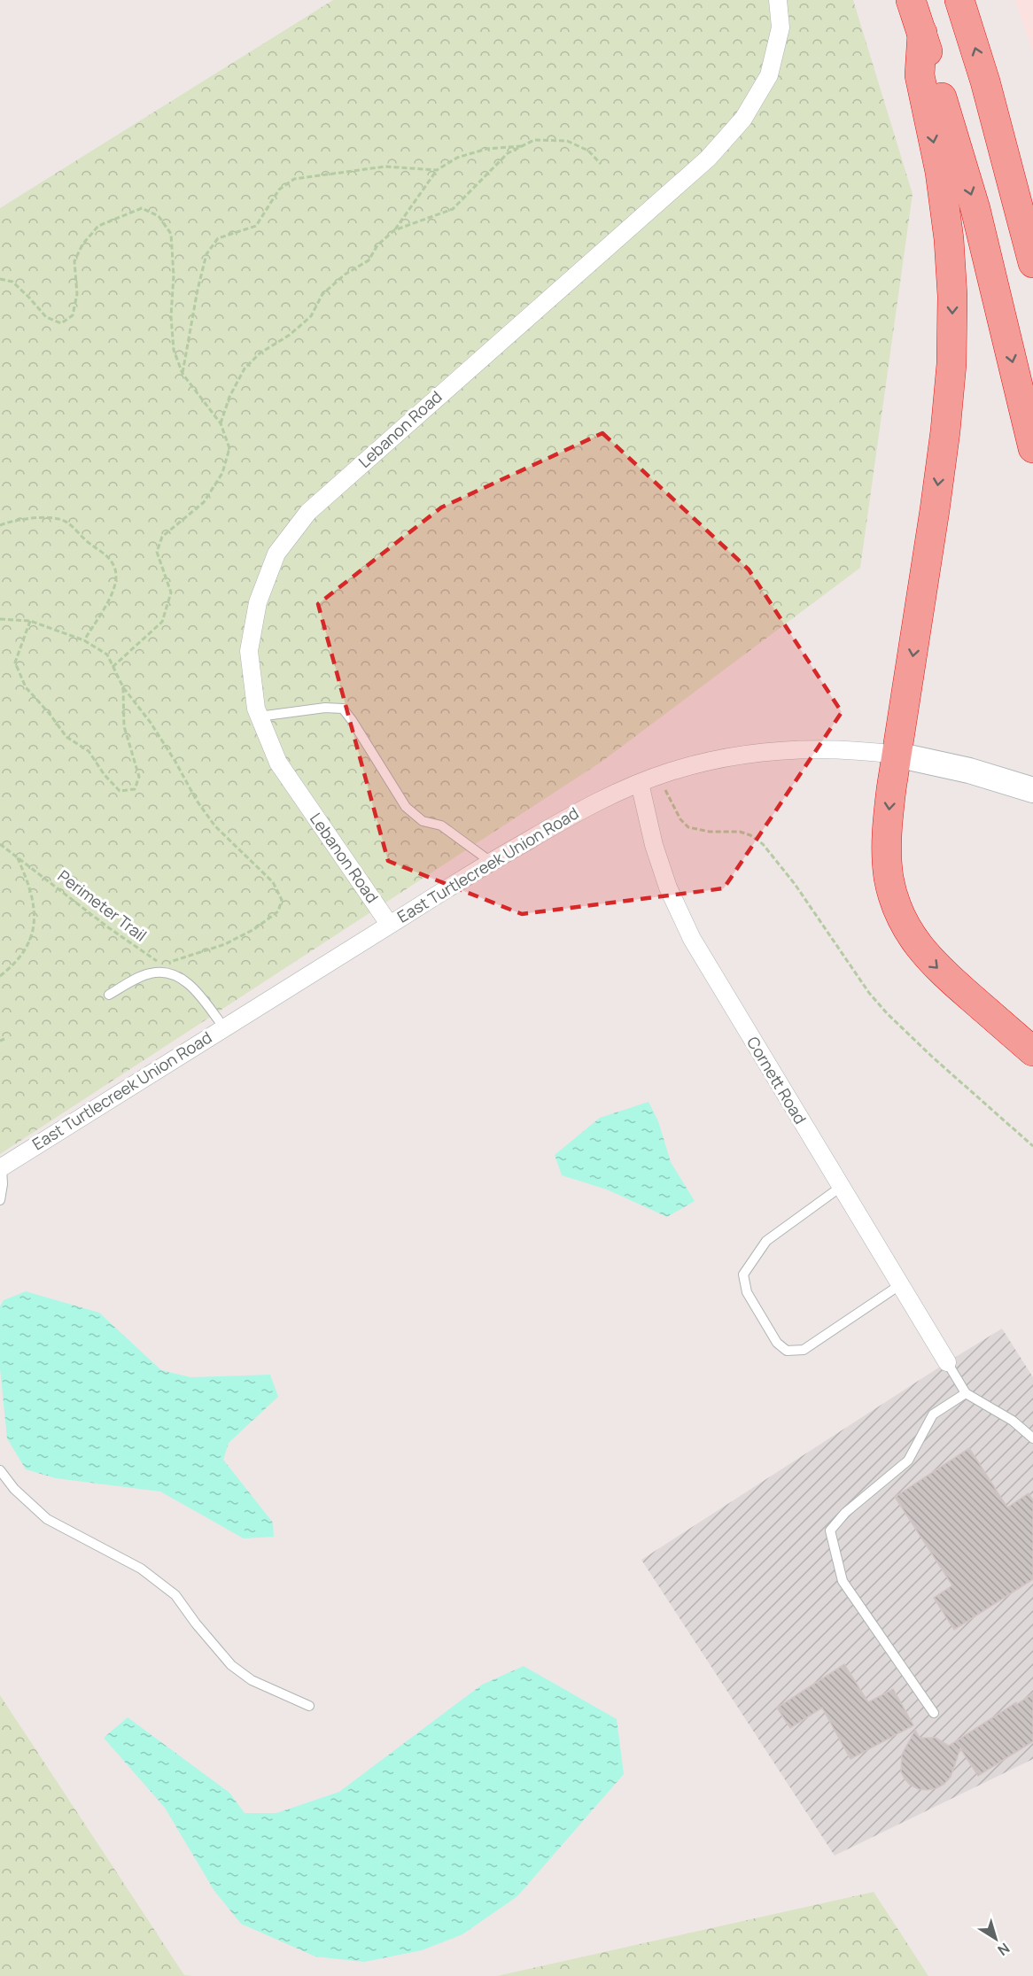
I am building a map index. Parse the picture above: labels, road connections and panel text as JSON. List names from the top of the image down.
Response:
{
  "streets": {
    "street": ["Lebanon Road", "East Turtlecreek Union Road", "Cornett Road"],
    "path": ["Perimeter Trail"]
  },
  "crossings": [
    ["Lebanon Road", "East Turtlecreek Union Road"],
    ["East Turtlecreek Union Road", "Cornett Road"]
  ],
  "north": "bottom right"
}
